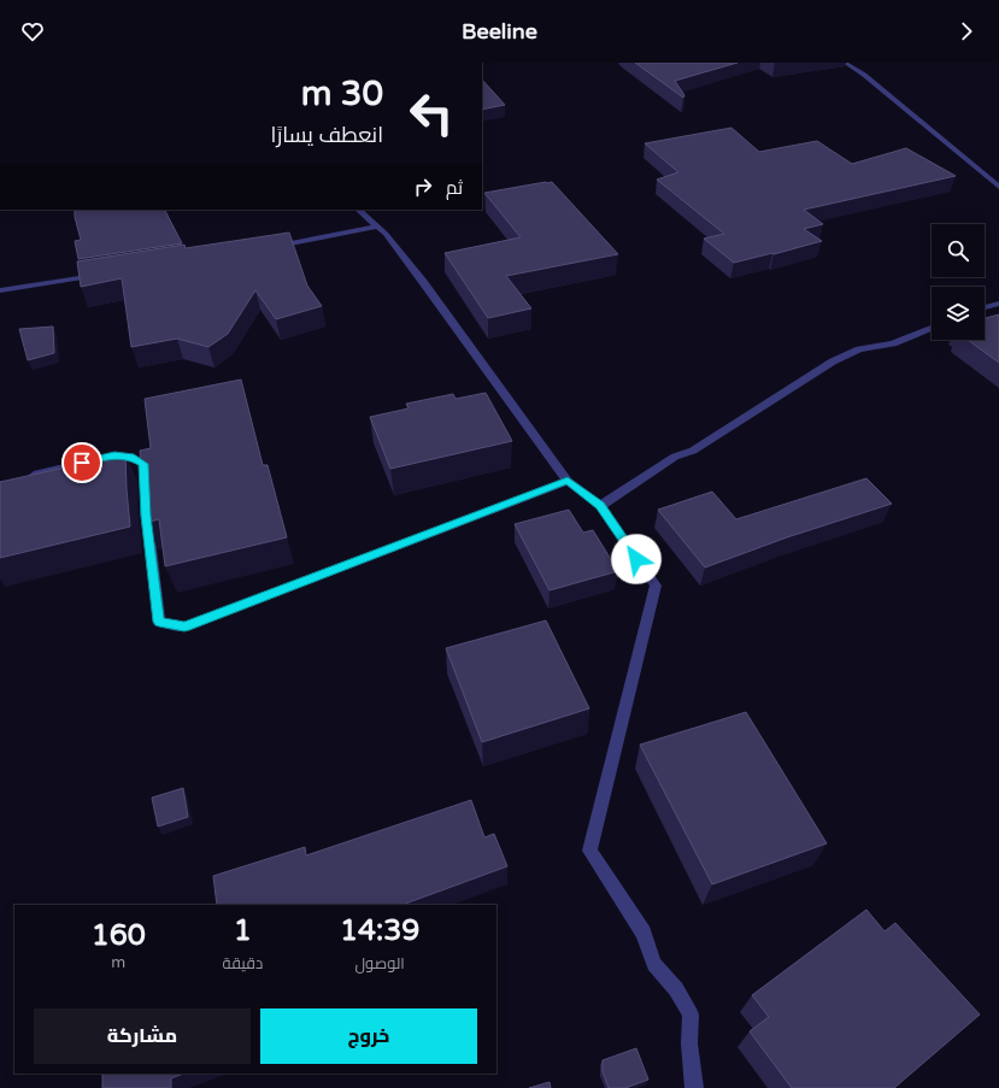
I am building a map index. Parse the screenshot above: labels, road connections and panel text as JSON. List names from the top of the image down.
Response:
{
  "page": {
    "header": "Beeline",
    "turn": ["30 m", "انعطف يسارًا"],
    "then": "ثم",
    "eta": [
      "14:39",
      "الوصول",
      "1",
      "دقيقة",
      "160",
      "m"
    ],
    "buttons": ["خروج", "مشاركة"]
  }
}
